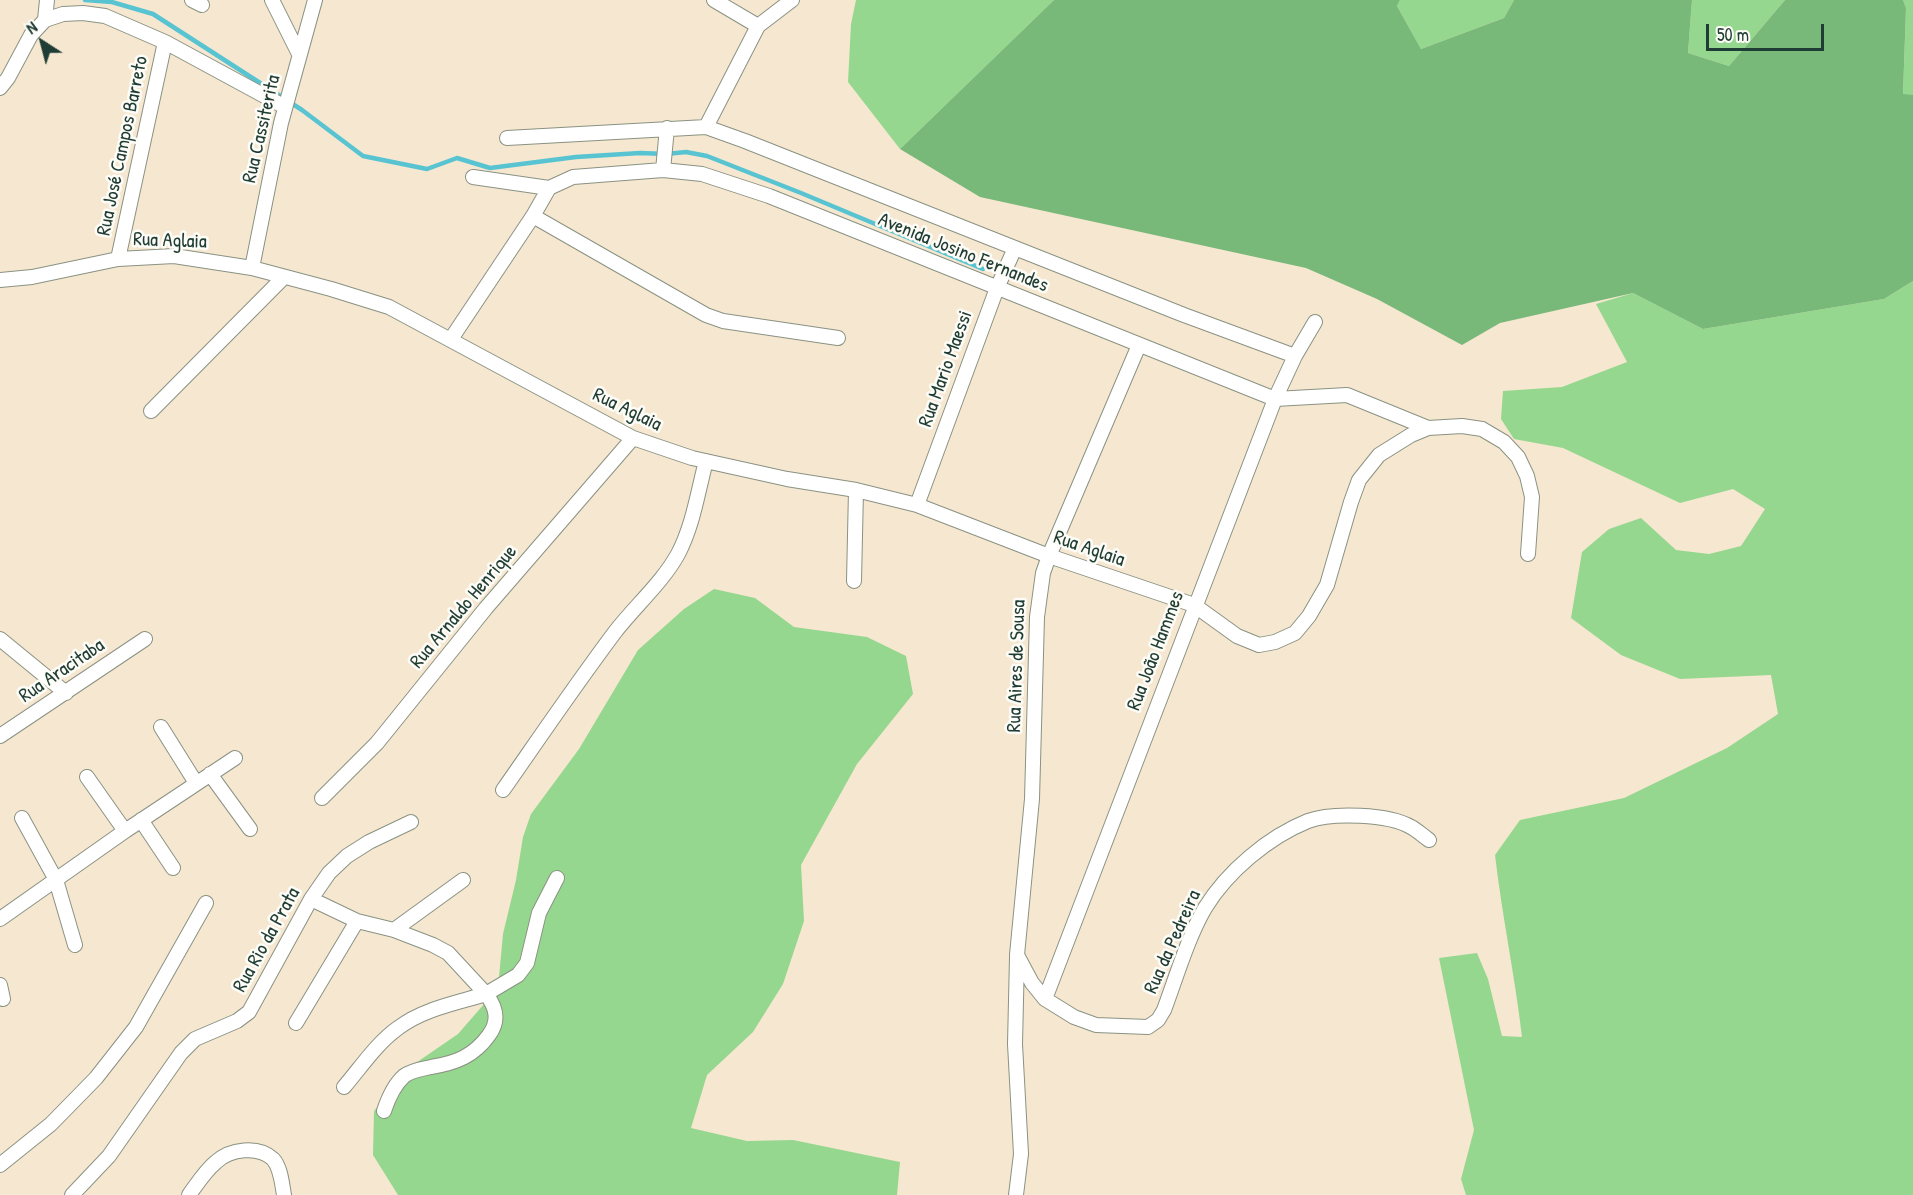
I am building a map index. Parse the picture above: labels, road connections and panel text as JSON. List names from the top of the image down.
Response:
{
  "streets": {
    "street": [
      "Rua Cassiterita",
      "Rua José Campos Barreto",
      "Rua Aglaia",
      "Avenida Josino Fernandes",
      "Rua Mario Maessi",
      "Rua Arnaldo Henrique",
      "Rua João Hammes",
      "Rua Aires de Sousa",
      "Rua Aracitaba",
      "Rua Rio da Prata",
      "Rua da Pedreira"
    ]
  },
  "crossings": [
    ["Rua Cassiterita", "Rua Aglaia"],
    ["Rua José Campos Barreto", "Rua Aglaia"],
    ["Rua Aglaia", "Avenida Josino Fernandes"],
    ["Rua Aglaia", "Rua Mario Maessi"],
    ["Rua Aglaia", "Rua Arnaldo Henrique"],
    ["Rua Aglaia", "Rua João Hammes"],
    ["Rua Aglaia", "Rua Aires de Sousa"],
    ["Avenida Josino Fernandes", "Rua Mario Maessi"],
    ["Avenida Josino Fernandes", "Rua João Hammes"],
    ["Avenida Josino Fernandes", "Rua Aires de Sousa"],
    ["Rua João Hammes", "Rua da Pedreira"]
  ],
  "scale_bar": "50 m",
  "north": "top left"
}
